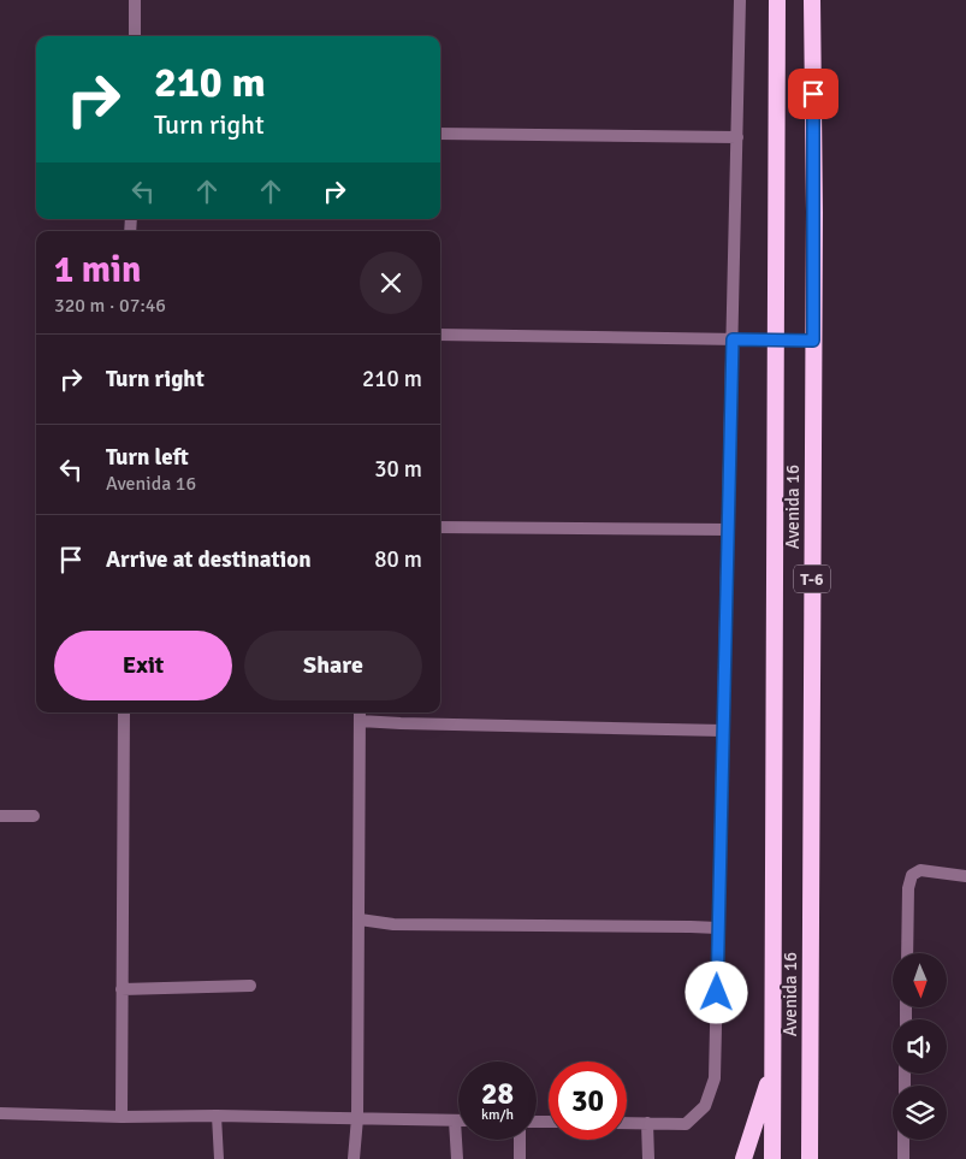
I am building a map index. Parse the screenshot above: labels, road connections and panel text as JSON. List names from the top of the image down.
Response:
{
  "streets": {
    "highway": ["Avenida 16", "T-6"]
  },
  "north": "bottom",
  "page": {
    "turn": ["210 m", "Turn right"],
    "heading": ["1 min", "320 m · 07:46"],
    "list": [
      {
        "name": "Turn right",
        "value": "210 m"
      },
      {
        "name": "Turn left",
        "note": "Avenida 16",
        "value": "30 m"
      },
      {
        "name": "Arrive at destination",
        "value": "80 m"
      }
    ],
    "buttons": ["Exit", "Share"],
    "speed": "28 km/h",
    "limit": "30"
  }
}
